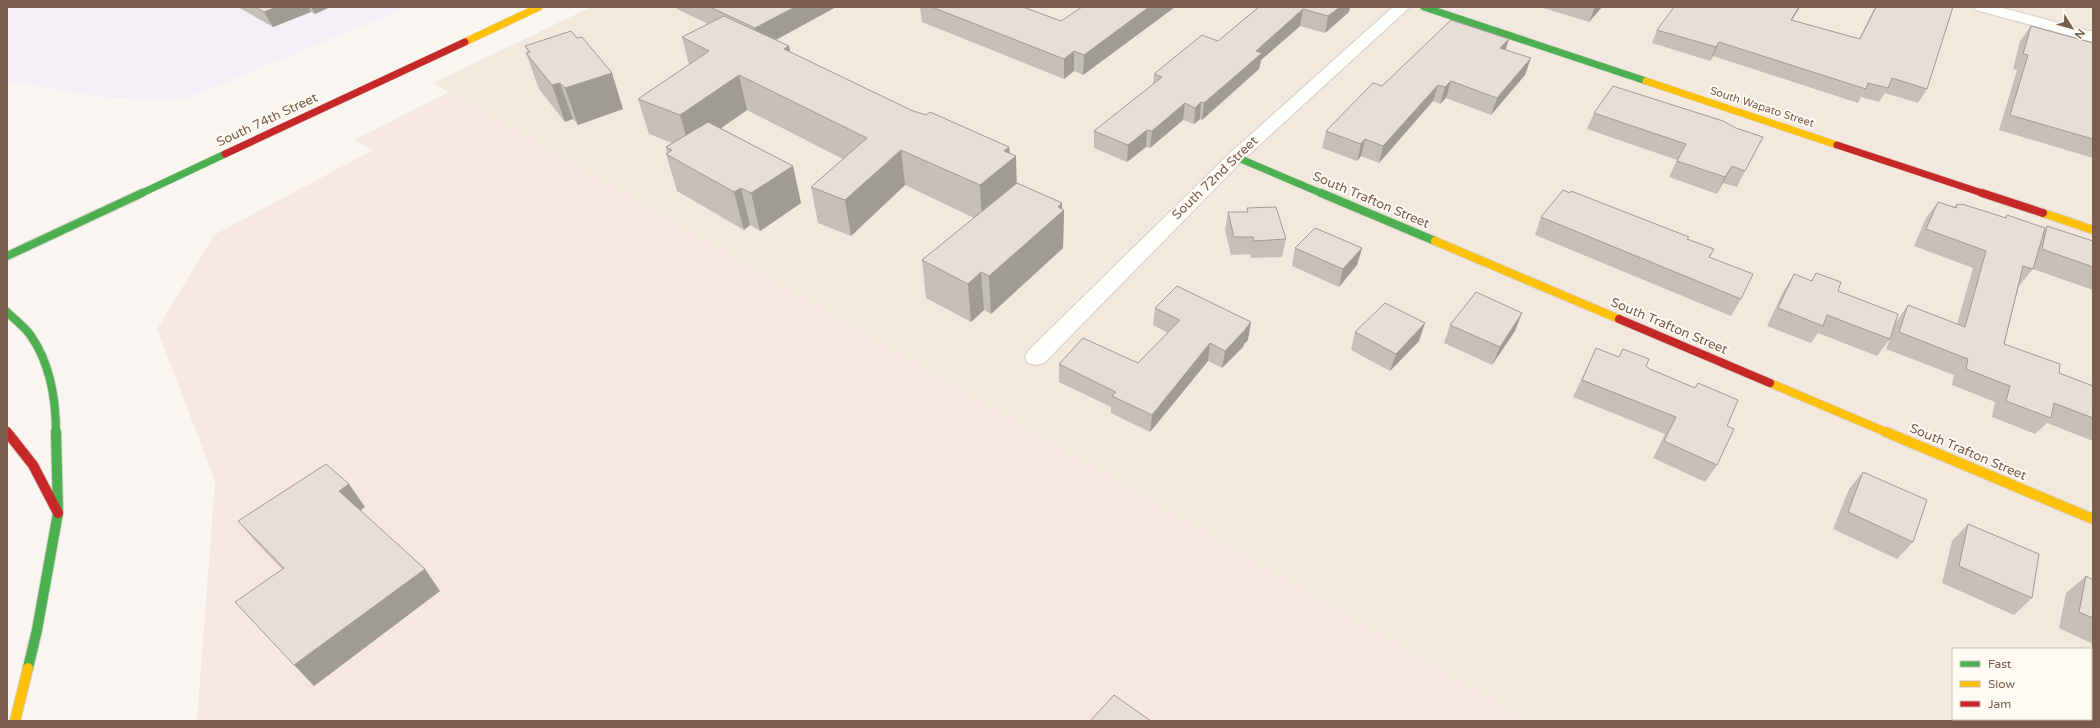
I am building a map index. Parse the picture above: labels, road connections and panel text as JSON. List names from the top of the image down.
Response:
{
  "streets": {
    "street": [
      "South Wapato Street",
      "South 74th Street",
      "South 72nd Street",
      "South Trafton Street"
    ]
  },
  "crossings": [
    ["South 72nd Street", "South Trafton Street"]
  ],
  "legend": ["Fast", "Slow", "Jam"],
  "north": "bottom right"
}
